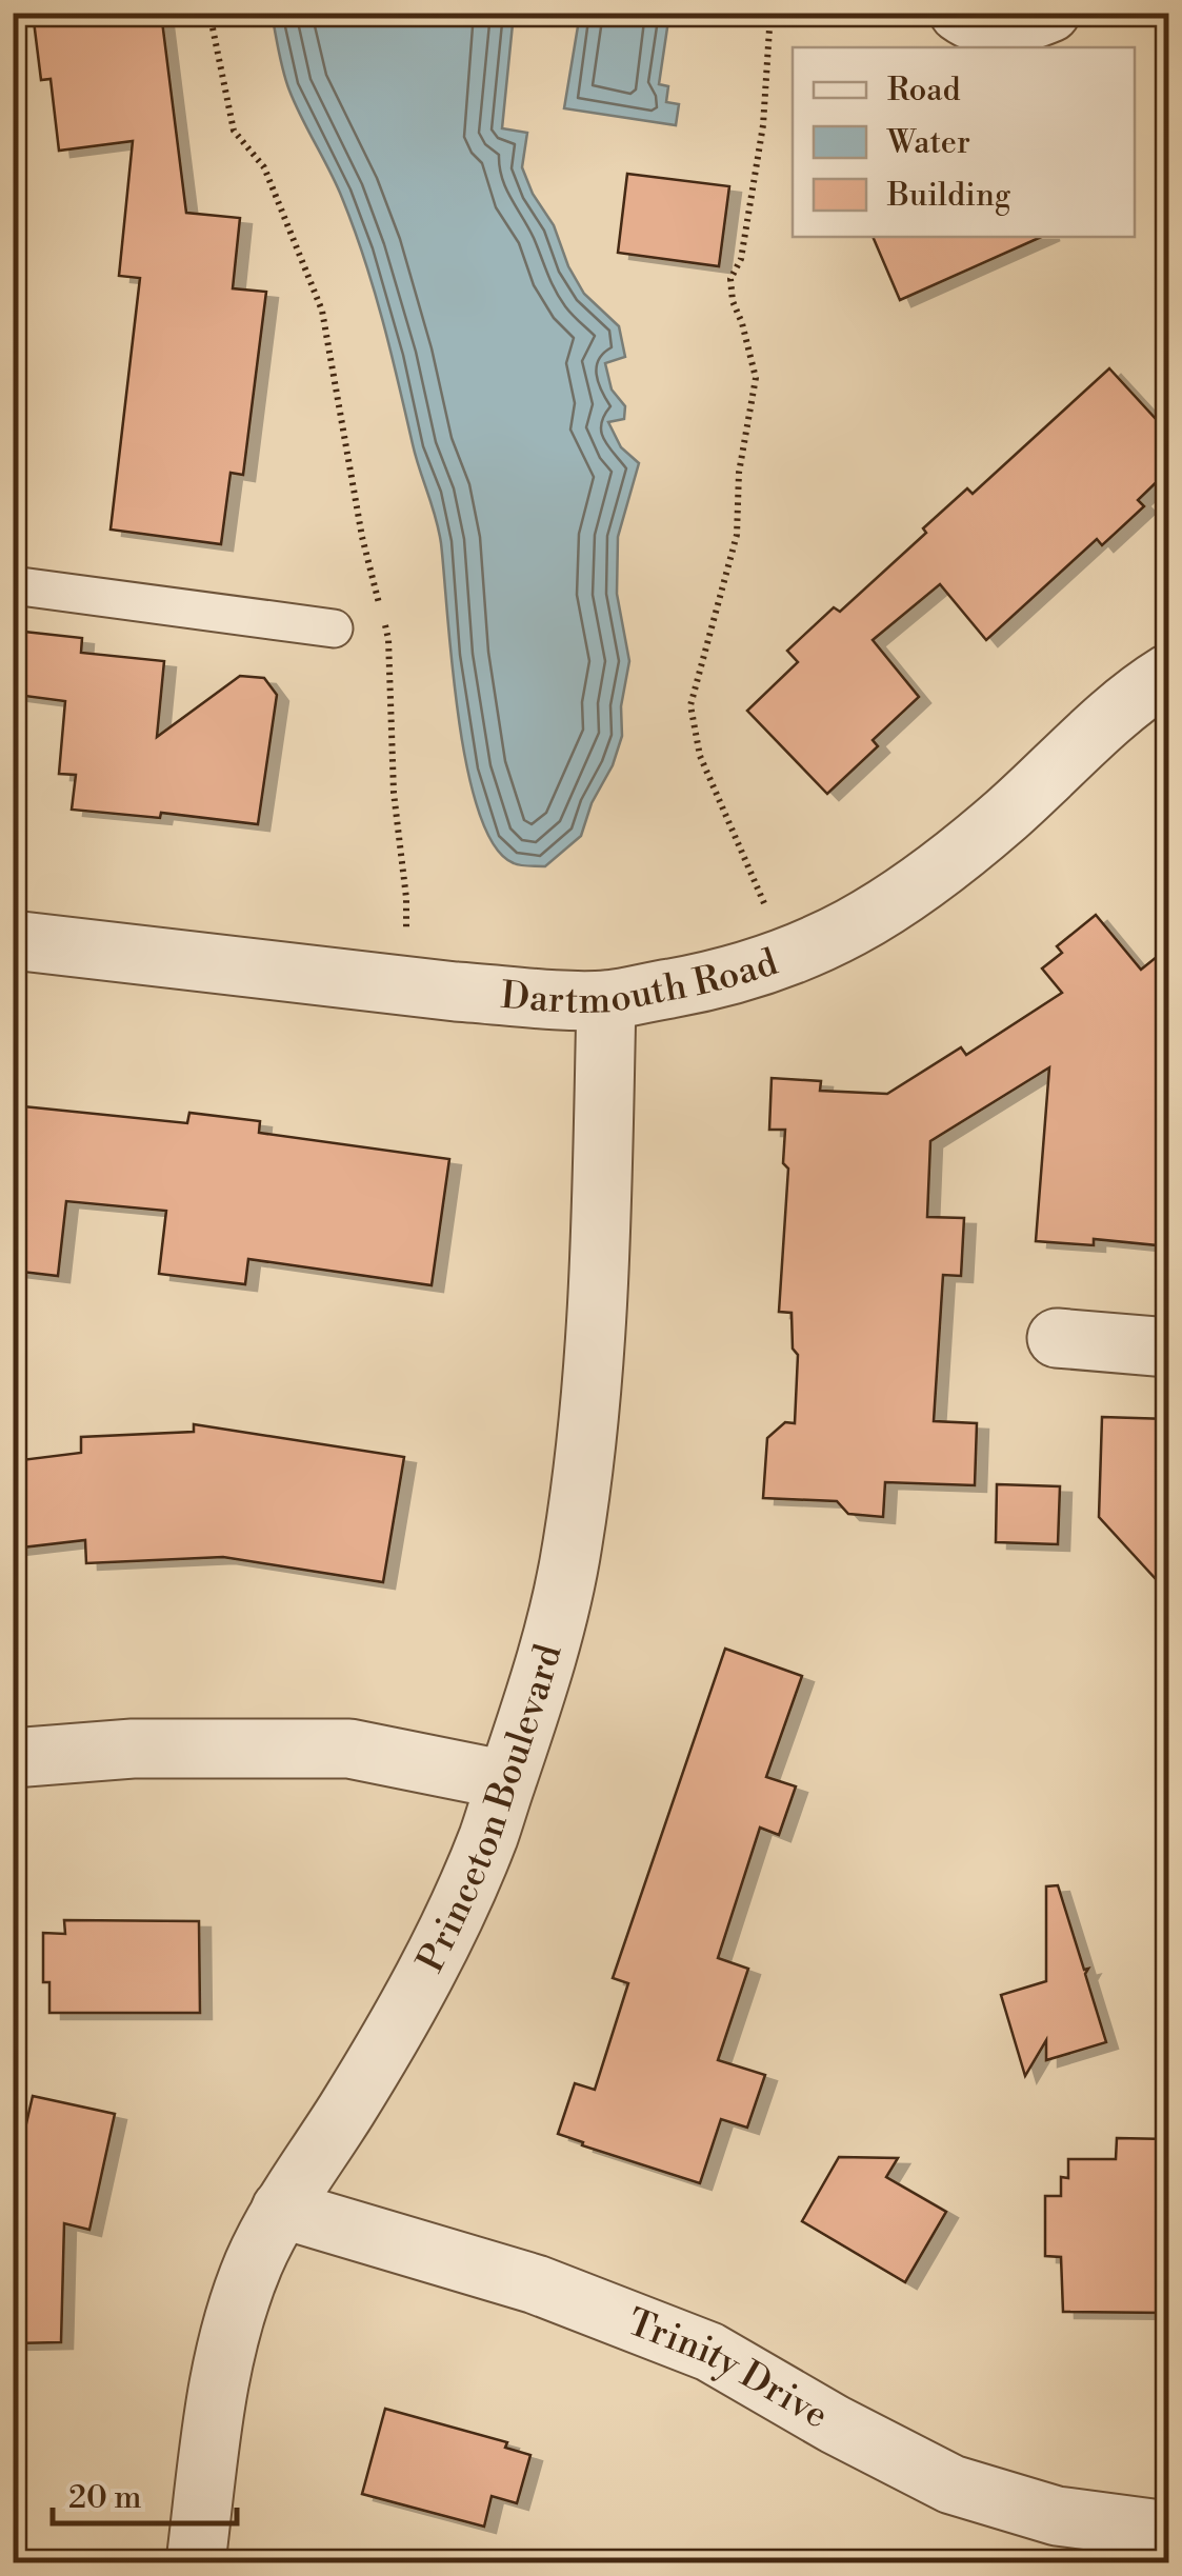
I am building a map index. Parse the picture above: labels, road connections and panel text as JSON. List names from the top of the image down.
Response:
{
  "streets": {
    "street": ["Dartmouth Road", "Princeton Boulevard", "Trinity Drive"]
  },
  "crossings": [
    ["Dartmouth Road", "Princeton Boulevard"],
    ["Princeton Boulevard", "Trinity Drive"]
  ],
  "legend": ["Road", "Water", "Building"],
  "scale_bar": "20 m"
}
